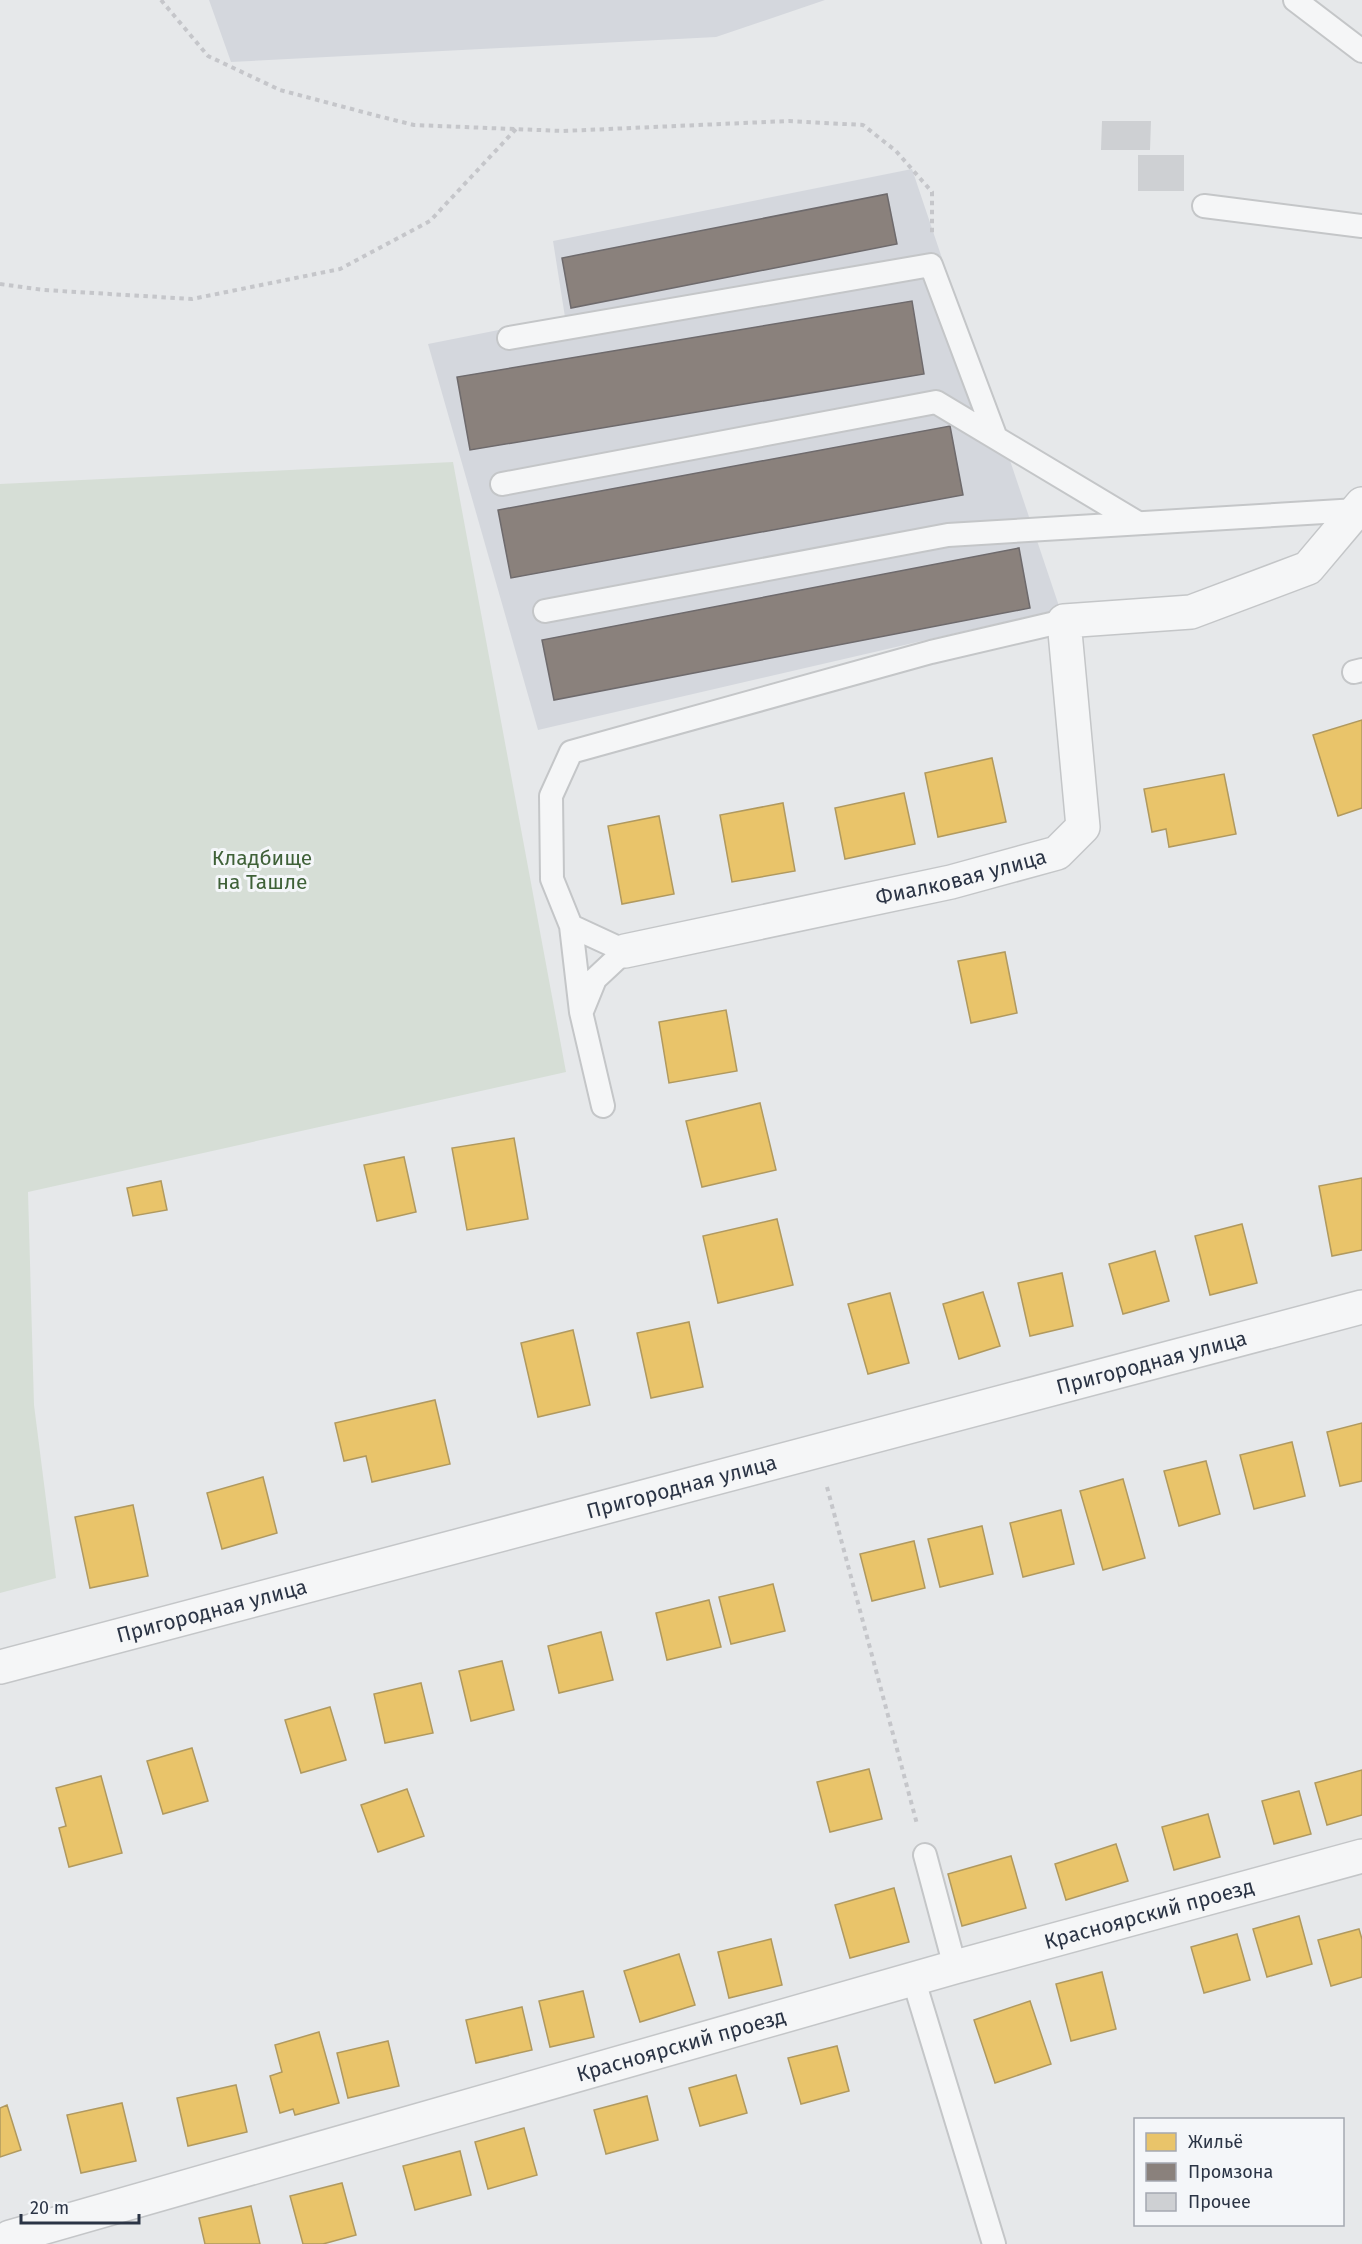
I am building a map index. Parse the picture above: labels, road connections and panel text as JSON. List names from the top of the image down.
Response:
{
  "streets": {
    "street": ["Фиалковая улица", "Пригородная улица", "Красноярский проезд"]
  },
  "parks": ["Кладбище на Ташле"],
  "legend": ["Жильё", "Промзона", "Прочее"],
  "scale_bar": "20 m"
}
